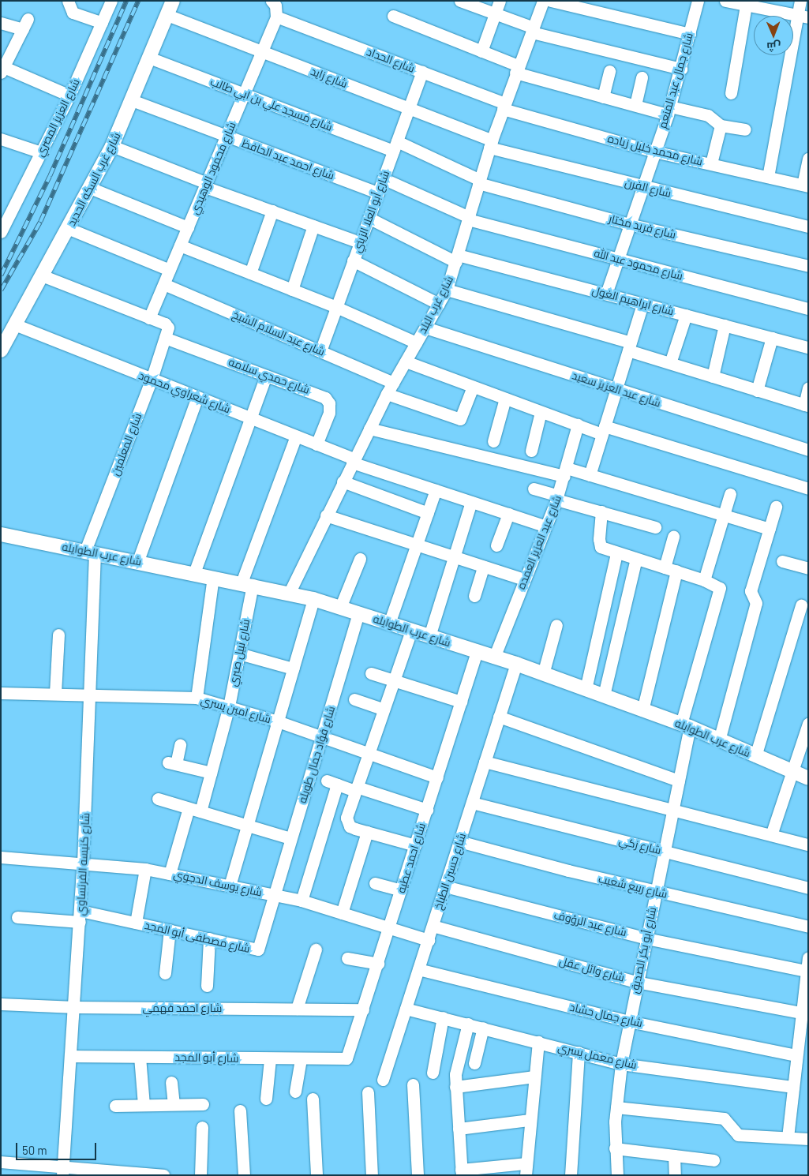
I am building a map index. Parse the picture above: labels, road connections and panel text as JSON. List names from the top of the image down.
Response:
{
  "streets": {
    "street": [
      "شارع الحداد",
      "شارع زايد",
      "شارع جمال عبد المنعم",
      "شارع مسجد علي بن ابي طالب",
      "شارع العزيز المصري",
      "شارع محمد خليل زياده",
      "شارع احمد عبد الحافظ",
      "شارع محمود الوهيدي",
      "شارع غرب السكه الحديد",
      "شارع الفرن",
      "شارع أبو العلا الزيني",
      "شارع فريد مختار",
      "شارع محمود عبد الله",
      "شارع ابراهيم الغول",
      "شارع غرب البلد",
      "شارع عبد السلام الشيخ",
      "شارع حمدي سلامه",
      "شارع عبد العزيز سعيد",
      "شارع شعراوي محمود",
      "شارع المعلمين",
      "شارع عبد العزيز العمده",
      "شارع عرب الطوايله",
      "شارع نبيل صبري",
      "شارع امين يسري",
      "شارع فؤاد جمال طويله",
      "شارع زكي",
      "شارع احمد عطيه",
      "شارع كنيسه الفرنساوي",
      "شارع حسين الطباخ",
      "شارع يوسف الدجوي",
      "شارع ربيع شعيب",
      "شارع عبد الرؤوف",
      "شارع مصطفى أبو المجد",
      "شارع أبو بكر الصديق",
      "شارع وائل عقل",
      "شارع احمد فهمي",
      "شارع جمال حشاد",
      "شارع معمل يسري",
      "شارع أبو المجد"
    ]
  },
  "crossings": [
    ["شارع الحداد", "شارع محمد خليل زياده"],
    ["شارع الحداد", "شارع محمود الوهيدي"],
    ["شارع الحداد", "شارع أبو العلا الزيني"],
    ["شارع الحداد", "شارع غرب البلد"],
    ["شارع زايد", "شارع محمود الوهيدي"],
    ["شارع زايد", "شارع غرب السكه الحديد"],
    ["شارع زايد", "شارع الفرن"],
    ["شارع زايد", "شارع أبو العلا الزيني"],
    ["شارع زايد", "شارع غرب البلد"],
    ["شارع جمال عبد المنعم", "شارع محمد خليل زياده"],
    ["شارع جمال عبد المنعم", "شارع الفرن"],
    ["شارع جمال عبد المنعم", "شارع فريد مختار"],
    ["شارع جمال عبد المنعم", "شارع محمود عبد الله"],
    ["شارع جمال عبد المنعم", "شارع ابراهيم الغول"],
    ["شارع مسجد علي بن ابي طالب", "شارع محمود الوهيدي"],
    ["شارع مسجد علي بن ابي طالب", "شارع غرب السكه الحديد"],
    ["شارع مسجد علي بن ابي طالب", "شارع أبو العلا الزيني"],
    ["شارع مسجد علي بن ابي طالب", "شارع فريد مختار"],
    ["شارع مسجد علي بن ابي طالب", "شارع غرب البلد"],
    ["شارع محمد خليل زياده", "شارع غرب البلد"],
    ["شارع احمد عبد الحافظ", "شارع محمود الوهيدي"],
    ["شارع احمد عبد الحافظ", "شارع غرب السكه الحديد"],
    ["شارع احمد عبد الحافظ", "شارع أبو العلا الزيني"],
    ["شارع محمود الوهيدي", "شارع عبد السلام الشيخ"],
    ["شارع غرب السكه الحديد", "شارع شعراوي محمود"],
    ["شارع الفرن", "شارع غرب البلد"],
    ["شارع أبو العلا الزيني", "شارع محمود عبد الله"],
    ["شارع أبو العلا الزيني", "شارع ابراهيم الغول"],
    ["شارع أبو العلا الزيني", "شارع عبد السلام الشيخ"],
    ["شارع فريد مختار", "شارع غرب البلد"],
    ["شارع محمود عبد الله", "شارع غرب البلد"],
    ["شارع ابراهيم الغول", "شارع غرب البلد"],
    ["شارع غرب البلد", "شارع عبد السلام الشيخ"],
    ["شارع غرب البلد", "شارع عبد العزيز سعيد"],
    ["شارع غرب البلد", "شارع شعراوي محمود"],
    ["شارع غرب البلد", "شارع عرب الطوايله"],
    ["شارع حمدي سلامه", "شارع شعراوي محمود"],
    ["شارع حمدي سلامه", "شارع المعلمين"],
    ["شارع شعراوي محمود", "شارع المعلمين"],
    ["شارع شعراوي محمود", "شارع عبد العزيز العمده"],
    ["شارع شعراوي محمود", "شارع نبيل صبري"],
    ["شارع المعلمين", "شارع عرب الطوايله"],
    ["شارع المعلمين", "شارع كنيسه الفرنساوي"],
    ["شارع عبد العزيز العمده", "شارع عرب الطوايله"],
    ["شارع عرب الطوايله", "شارع نبيل صبري"],
    ["شارع عرب الطوايله", "شارع فؤاد جمال طويله"],
    ["شارع عرب الطوايله", "شارع احمد عطيه"],
    ["شارع عرب الطوايله", "شارع كنيسه الفرنساوي"],
    ["شارع عرب الطوايله", "شارع حسين الطباخ"],
    ["شارع عرب الطوايله", "شارع أبو بكر الصديق"],
    ["شارع نبيل صبري", "شارع امين يسري"],
    ["شارع امين يسري", "شارع فؤاد جمال طويله"],
    ["شارع امين يسري", "شارع احمد عطيه"],
    ["شارع امين يسري", "شارع كنيسه الفرنساوي"],
    ["شارع فؤاد جمال طويله", "شارع يوسف الدجوي"],
    ["شارع فؤاد جمال طويله", "شارع مصطفى أبو المجد"],
    ["شارع زكي", "شارع حسين الطباخ"],
    ["شارع زكي", "شارع أبو بكر الصديق"],
    ["شارع احمد عطيه", "شارع يوسف الدجوي"],
    ["شارع احمد عطيه", "شارع احمد فهمي"],
    ["شارع احمد عطيه", "شارع أبو المجد"],
    ["شارع كنيسه الفرنساوي", "شارع يوسف الدجوي"],
    ["شارع كنيسه الفرنساوي", "شارع مصطفى أبو المجد"],
    ["شارع كنيسه الفرنساوي", "شارع احمد فهمي"],
    ["شارع كنيسه الفرنساوي", "شارع أبو المجد"],
    ["شارع حسين الطباخ", "شارع يوسف الدجوي"],
    ["شارع حسين الطباخ", "شارع ربيع شعيب"],
    ["شارع حسين الطباخ", "شارع عبد الرؤوف"],
    ["شارع حسين الطباخ", "شارع وائل عقل"],
    ["شارع حسين الطباخ", "شارع جمال حشاد"],
    ["شارع حسين الطباخ", "شارع معمل يسري"],
    ["شارع يوسف الدجوي", "شارع مصطفى أبو المجد"],
    ["شارع ربيع شعيب", "شارع أبو بكر الصديق"],
    ["شارع عبد الرؤوف", "شارع أبو بكر الصديق"],
    ["شارع أبو بكر الصديق", "شارع وائل عقل"],
    ["شارع أبو بكر الصديق", "شارع جمال حشاد"],
    ["شارع أبو بكر الصديق", "شارع معمل يسري"]
  ],
  "scale_bar": "50 m",
  "north": "bottom"
}
